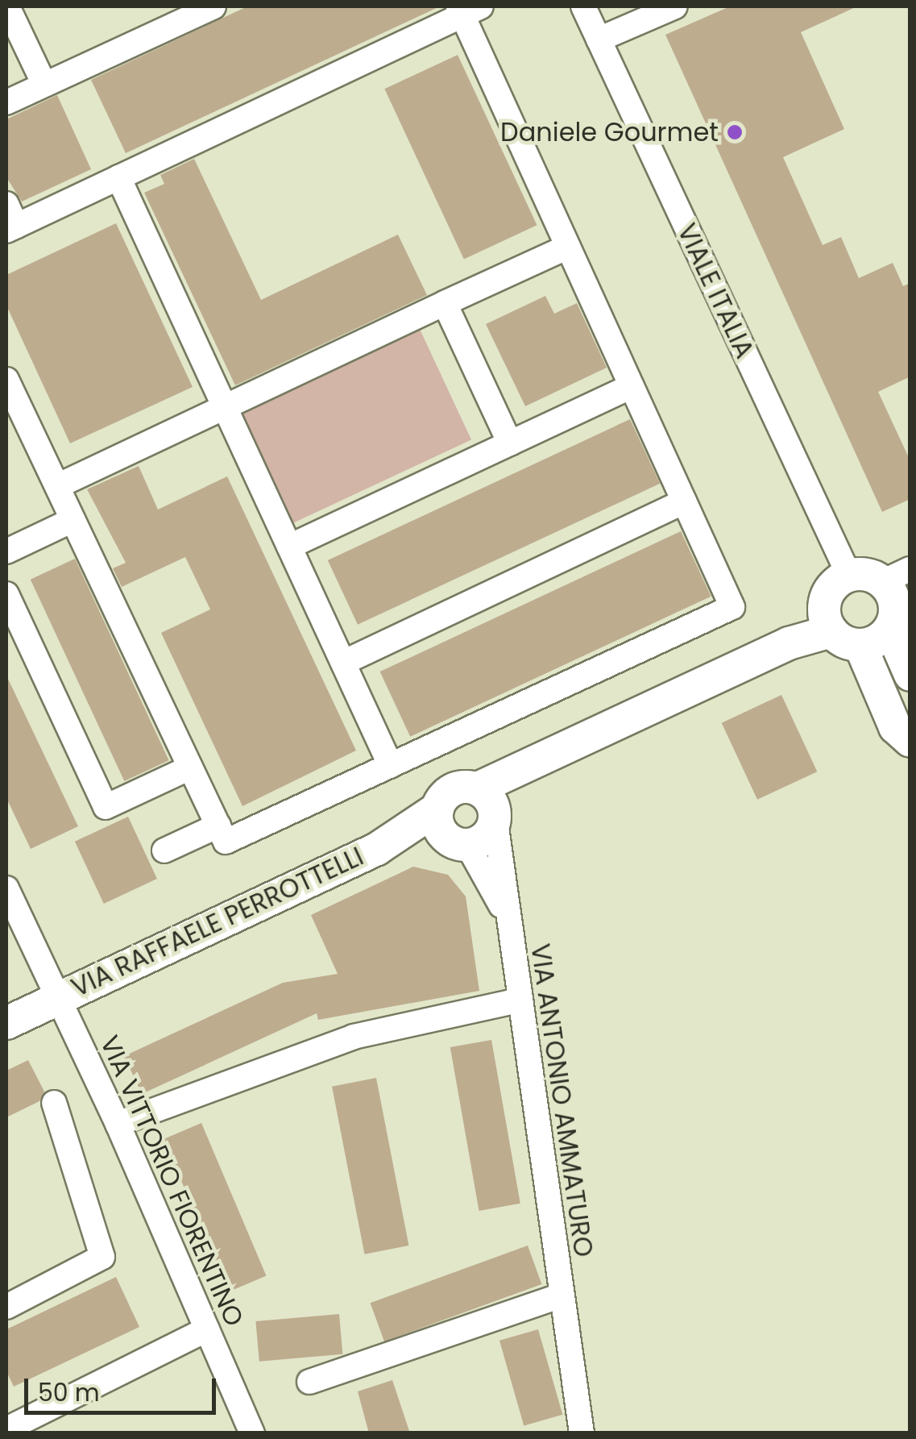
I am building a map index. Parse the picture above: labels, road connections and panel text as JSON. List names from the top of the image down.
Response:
{
  "streets": {
    "main road": ["VIA RAFFAELE PERROTTELLI"],
    "street": ["VIALE ITALIA", "VIA ANTONIO AMMATURO", "VIA VITTORIO FIORENTINO"]
  },
  "crossings": [
    ["VIA RAFFAELE PERROTTELLI", "VIA VITTORIO FIORENTINO"]
  ],
  "places": ["Daniele Gourmet"],
  "scale_bar": "50 m"
}
